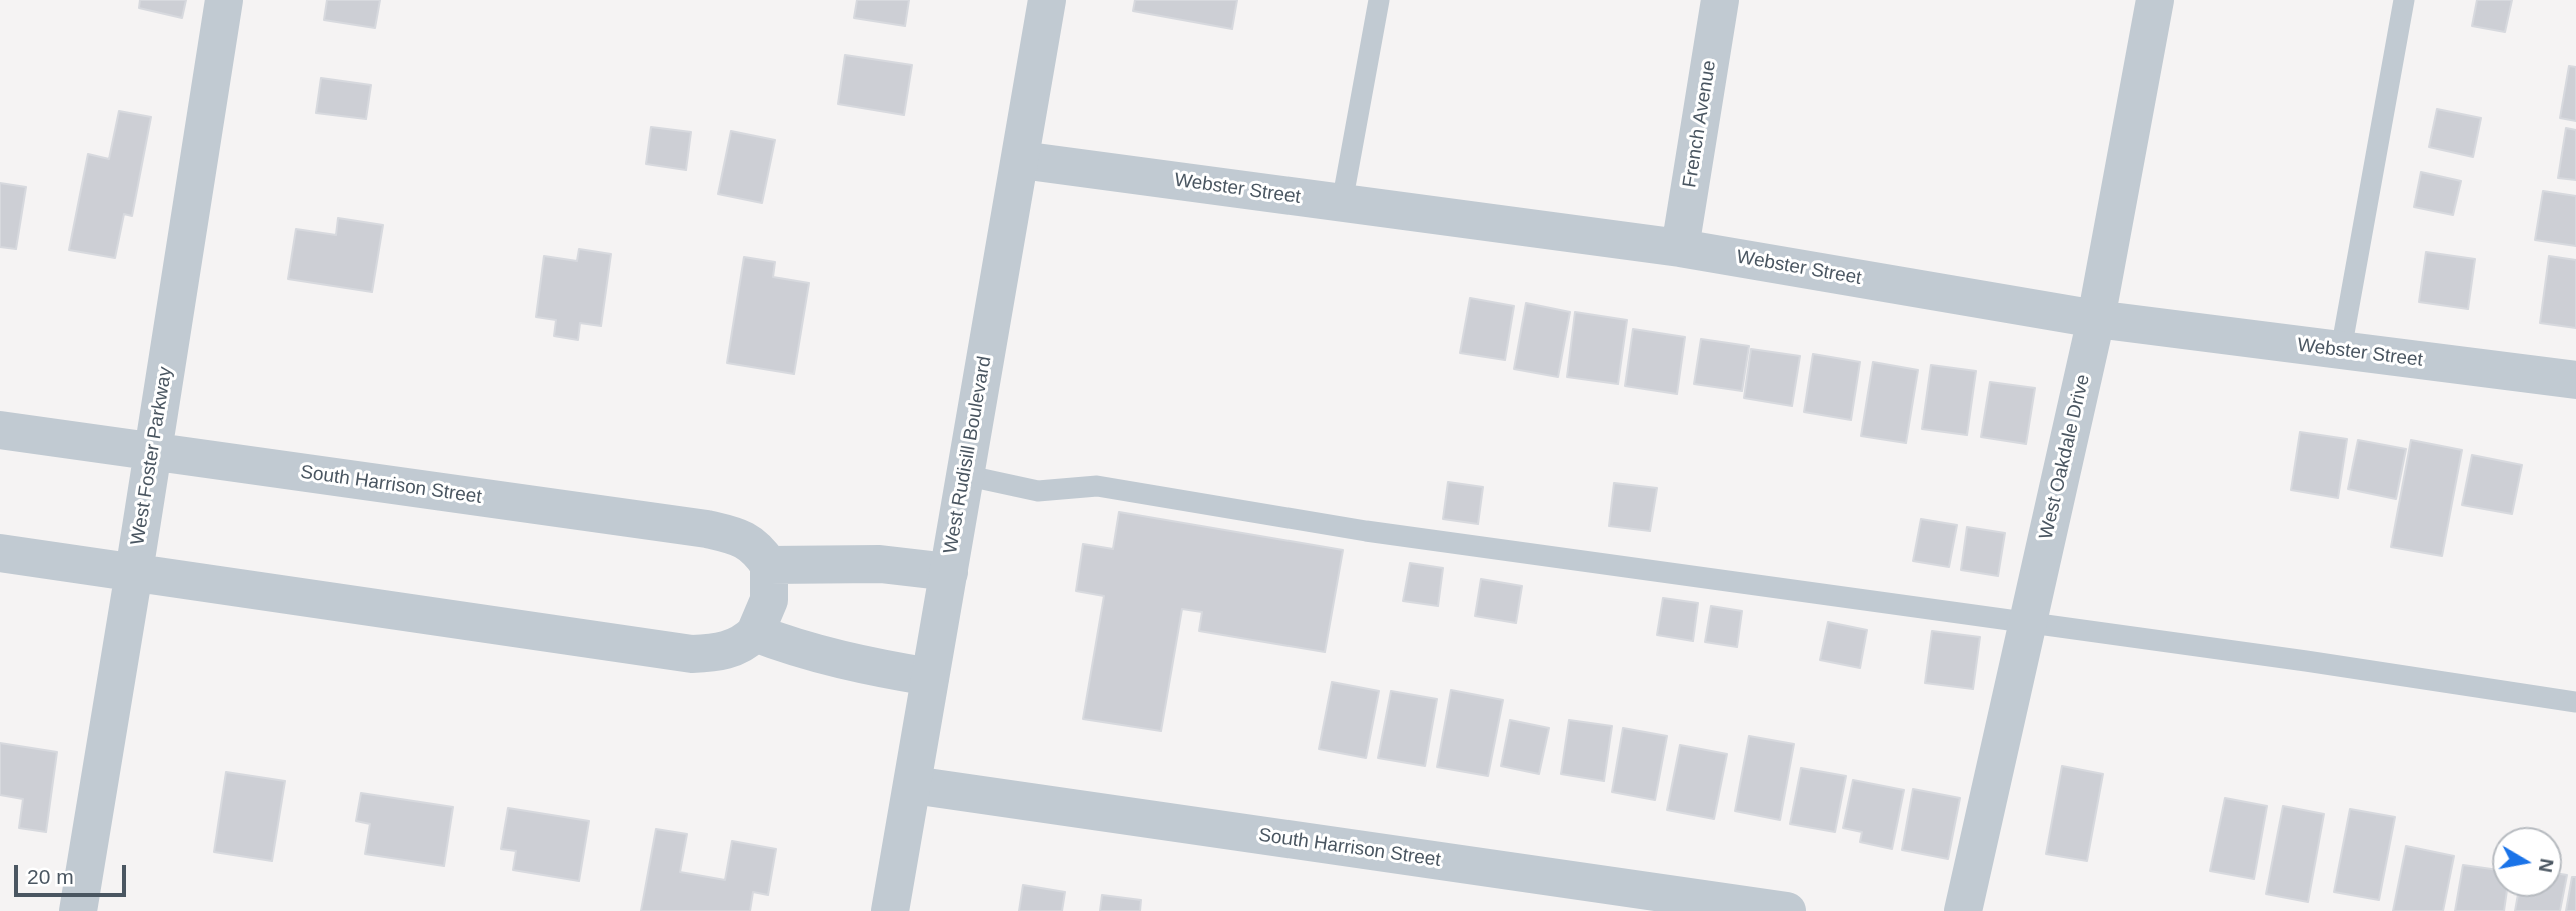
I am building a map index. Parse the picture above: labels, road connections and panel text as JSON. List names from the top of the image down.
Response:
{
  "streets": {
    "street": [
      "French Avenue",
      "Webster Street",
      "West Rudisill Boulevard",
      "West Foster Parkway",
      "West Oakdale Drive",
      "South Harrison Street"
    ]
  },
  "crossings": [
    ["French Avenue", "Webster Street"],
    ["Webster Street", "West Rudisill Boulevard"],
    ["Webster Street", "West Oakdale Drive"],
    ["West Rudisill Boulevard", "South Harrison Street"],
    ["West Foster Parkway", "South Harrison Street"]
  ],
  "scale_bar": "20 m",
  "north": "right"
}
